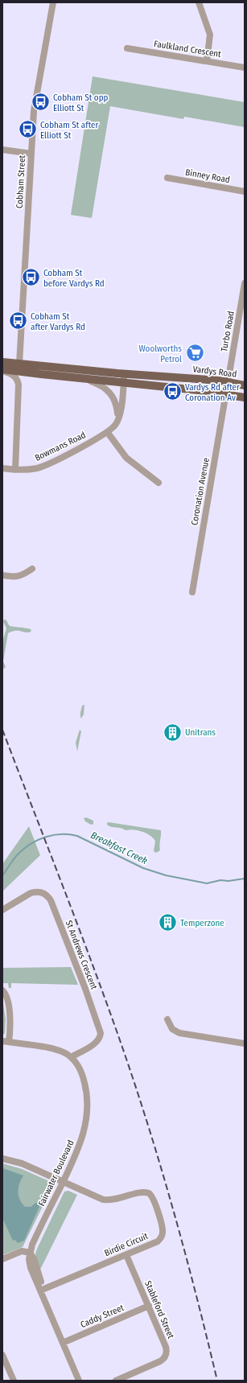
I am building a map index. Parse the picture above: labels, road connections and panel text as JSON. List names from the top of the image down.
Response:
{
  "streets": {
    "main road": ["Vardys Road"],
    "street": [
      "Faulkland Crescent",
      "Binney Road",
      "Cobham Street",
      "Turbo Road",
      "Bowmans Road",
      "Coronation Avenue",
      "St Andrews Crescent",
      "Fairwater Boulevard",
      "Birdie Circuit",
      "Stableford Street",
      "Caddy Street"
    ]
  },
  "crossings": [
    ["Cobham Street", "Vardys Road"],
    ["Turbo Road", "Vardys Road"],
    ["Turbo Road", "Coronation Avenue"],
    ["Vardys Road", "Coronation Avenue"],
    ["St Andrews Crescent", "Fairwater Boulevard"],
    ["Fairwater Boulevard", "Birdie Circuit"],
    ["Birdie Circuit", "Stableford Street"],
    ["Stableford Street", "Caddy Street"]
  ],
  "water": ["Breakfast Creek"],
  "places": {
    "bus stop": [
      "Cobham St opp Elliott St",
      "Cobham St after Elliott St",
      "Cobham St before Vardys Rd",
      "Cobham St after Vardys Rd",
      "Vardys Rd after Coronation Av"
    ],
    "supermarket": ["Woolworths Petrol"],
    "building": ["Unitrans", "Temperzone"]
  }
}
